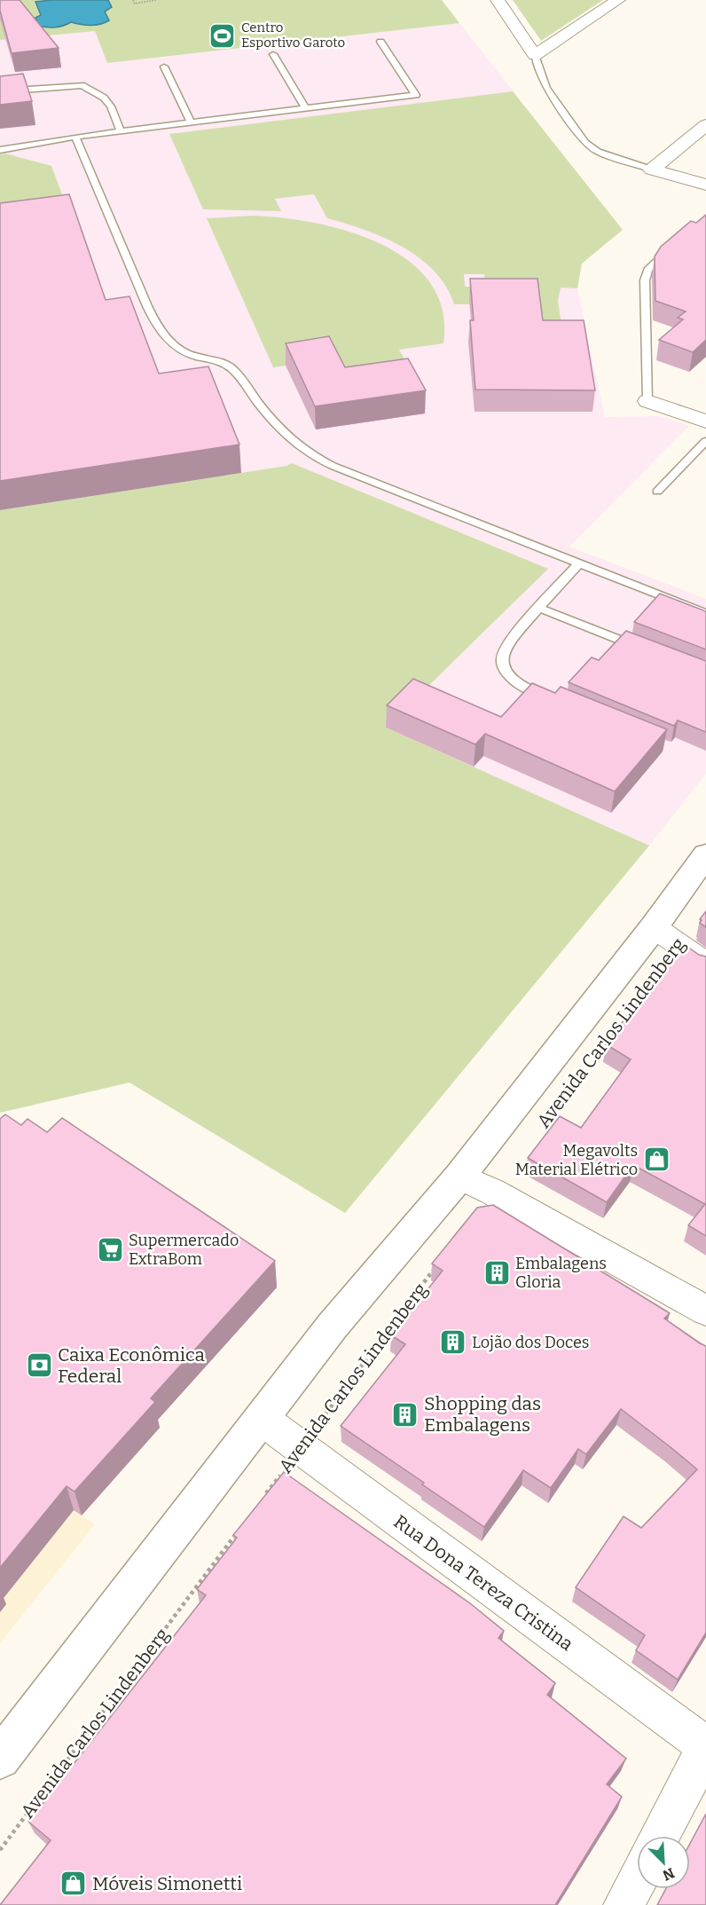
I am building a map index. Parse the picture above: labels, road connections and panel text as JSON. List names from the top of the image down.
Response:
{
  "streets": {
    "main road": ["Avenida Carlos Lindenberg"],
    "street": ["Rua Dona Tereza Cristina"]
  },
  "crossings": [
    ["Avenida Carlos Lindenberg", "Rua Dona Tereza Cristina"]
  ],
  "places": {
    "sports": ["Centro Esportivo Garoto"],
    "shop": ["Megavolts Material Elétrico", "Móveis Simonetti"],
    "supermarket": ["Supermercado ExtraBom"],
    "building": ["Embalagens Gloria", "Lojão dos Doces", "Shopping das Embalagens"],
    "bank": ["Caixa Econômica Federal"]
  },
  "north": "bottom right"
}
